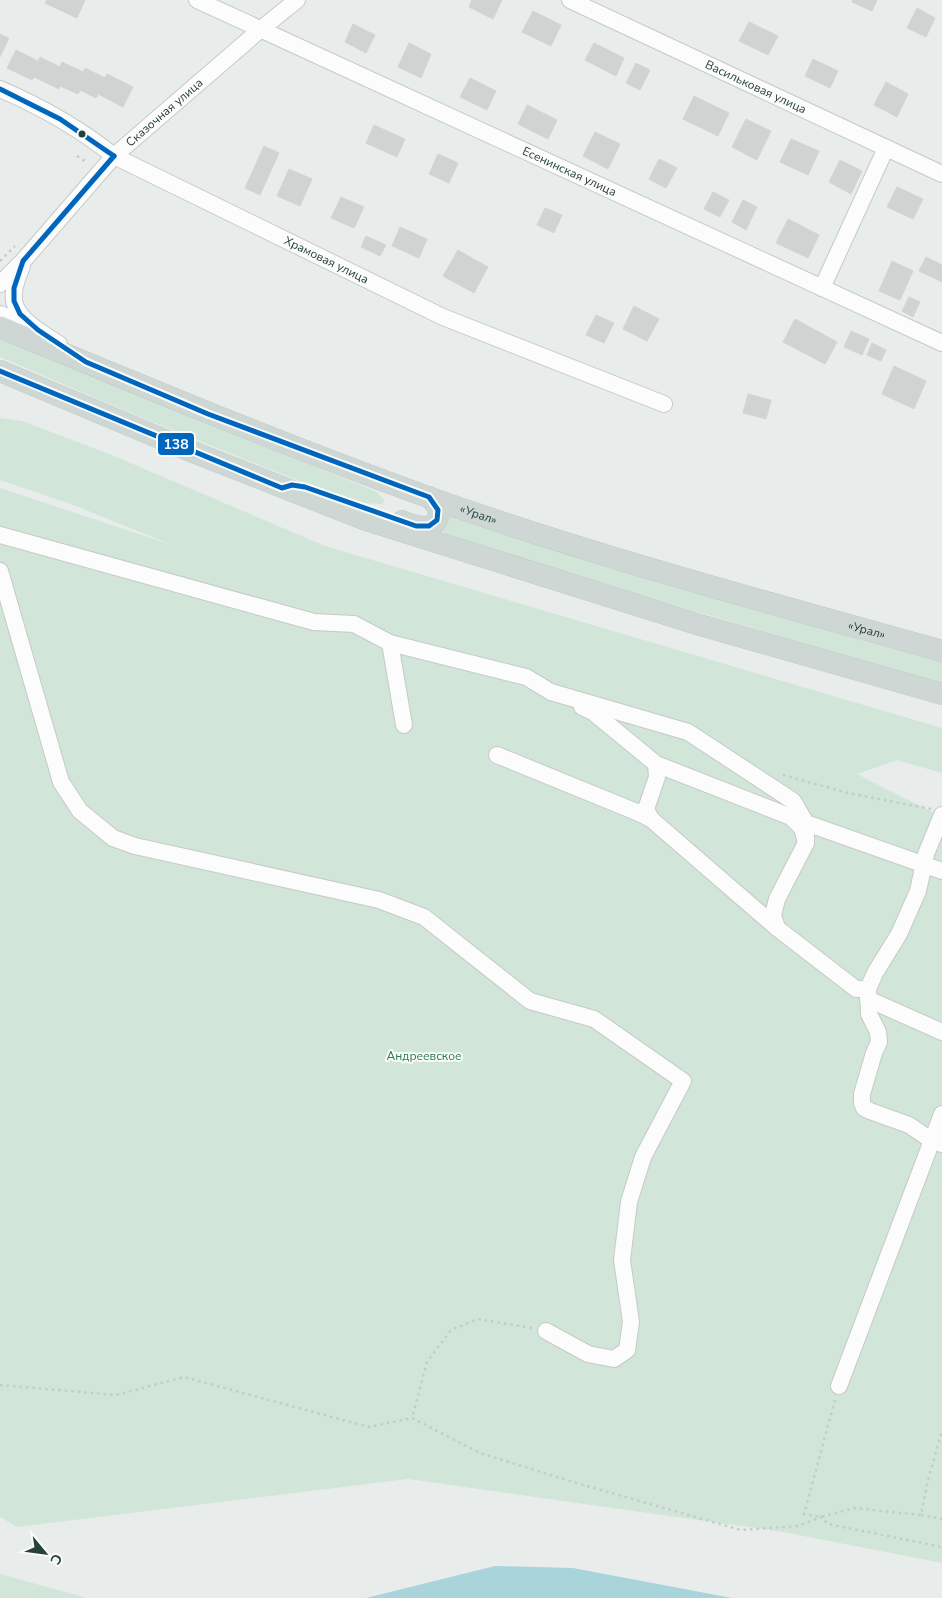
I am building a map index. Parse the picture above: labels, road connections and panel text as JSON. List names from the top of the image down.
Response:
{
  "streets": {
    "main road": ["«Урал»"],
    "street": [
      "Васильковая улица",
      "Сказочная улица",
      "Есенинская улица",
      "Храмовая улица"
    ]
  },
  "crossings": [
    ["Сказочная улица", "Есенинская улица"],
    ["Сказочная улица", "Храмовая улица"]
  ],
  "parks": ["Андреевское"],
  "lines": ["transit line 138"],
  "north": "bottom right"
}
